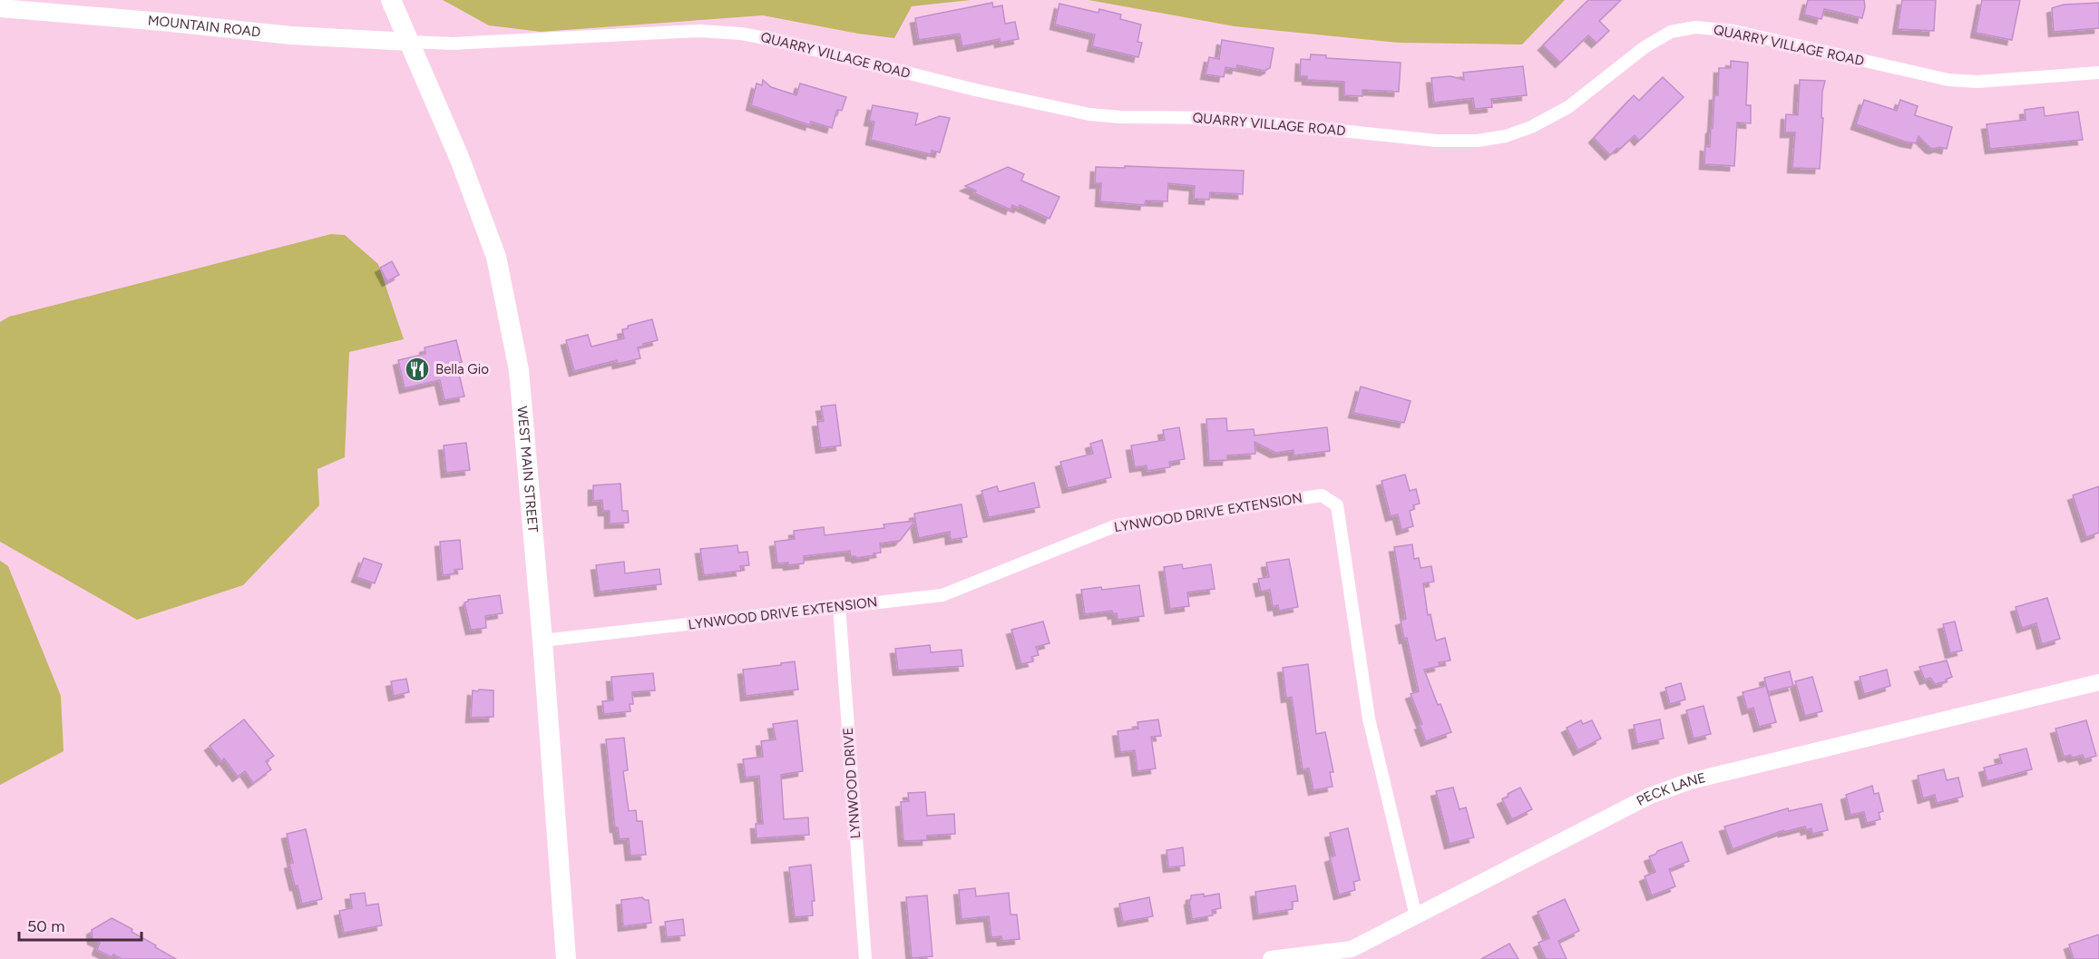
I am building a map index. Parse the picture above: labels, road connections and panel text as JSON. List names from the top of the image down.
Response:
{
  "streets": {
    "main road": ["MOUNTAIN ROAD", "WEST MAIN STREET"],
    "street": [
      "QUARRY VILLAGE ROAD",
      "LYNWOOD DRIVE EXTENSION",
      "LYNWOOD DRIVE",
      "PECK LANE"
    ]
  },
  "crossings": [
    ["MOUNTAIN ROAD", "QUARRY VILLAGE ROAD"],
    ["MOUNTAIN ROAD", "WEST MAIN STREET"],
    ["QUARRY VILLAGE ROAD", "WEST MAIN STREET"],
    ["WEST MAIN STREET", "LYNWOOD DRIVE EXTENSION"],
    ["LYNWOOD DRIVE EXTENSION", "LYNWOOD DRIVE"],
    ["LYNWOOD DRIVE EXTENSION", "PECK LANE"]
  ],
  "places": {
    "restaurant": ["Bella Gio"]
  },
  "scale_bar": "50 m"
}
